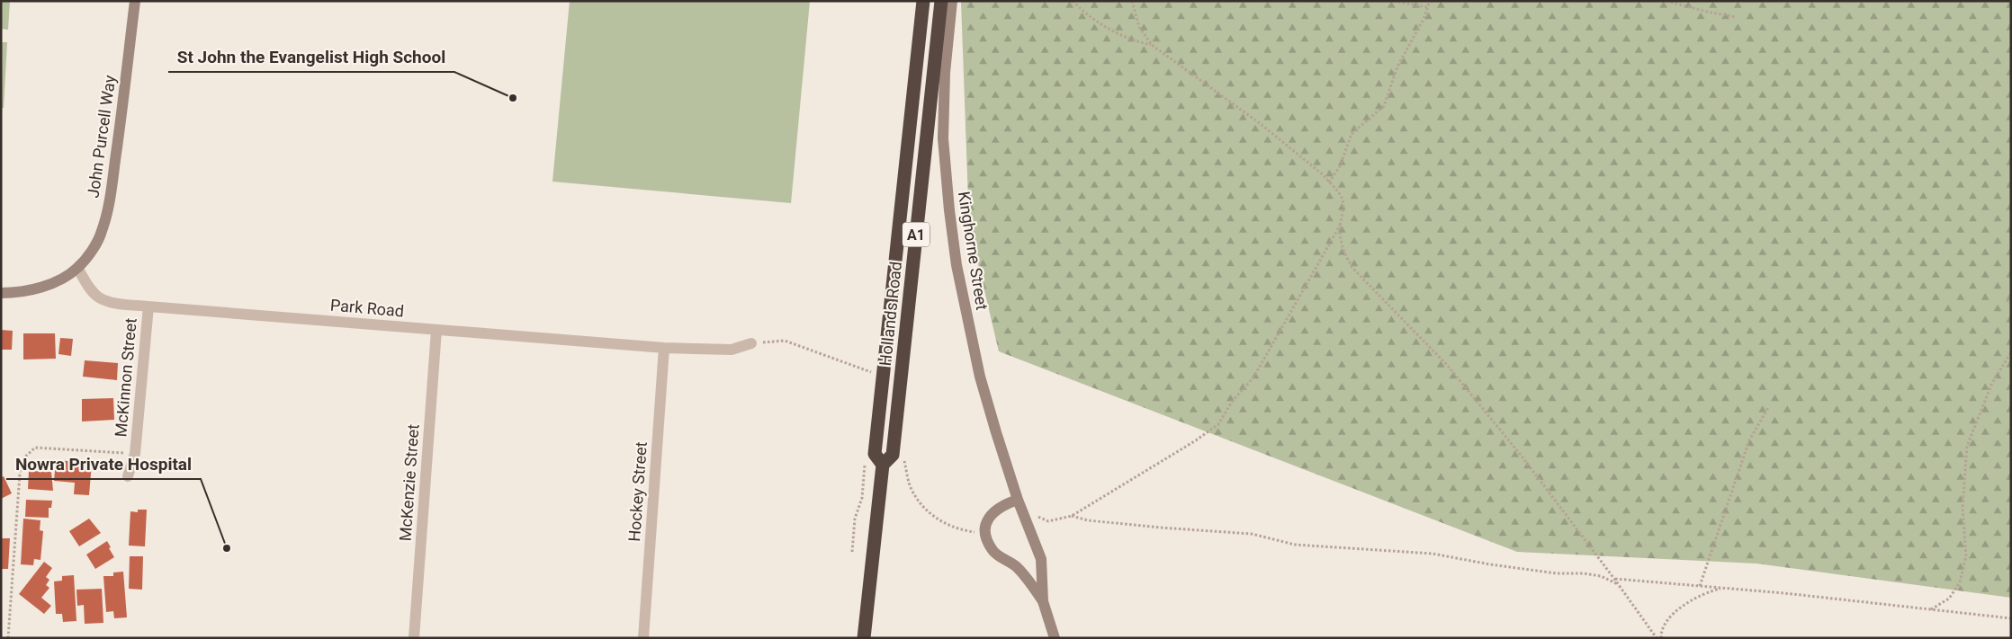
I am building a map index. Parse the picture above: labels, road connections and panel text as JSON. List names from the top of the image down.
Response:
{
  "streets": {
    "highway": ["A1", "Hollands Road"],
    "main road": ["John Purcell Way", "Kinghorne Street"],
    "street": [
      "Park Road",
      "McKinnon Street",
      "McKenzie Street",
      "Hockey Street"
    ]
  },
  "crossings": [
    ["John Purcell Way", "Park Road"],
    ["Park Road", "McKinnon Street"],
    ["Park Road", "McKenzie Street"],
    ["Park Road", "Hockey Street"]
  ],
  "places": ["St John the Evangelist High School", "Nowra Private Hospital"]
}
